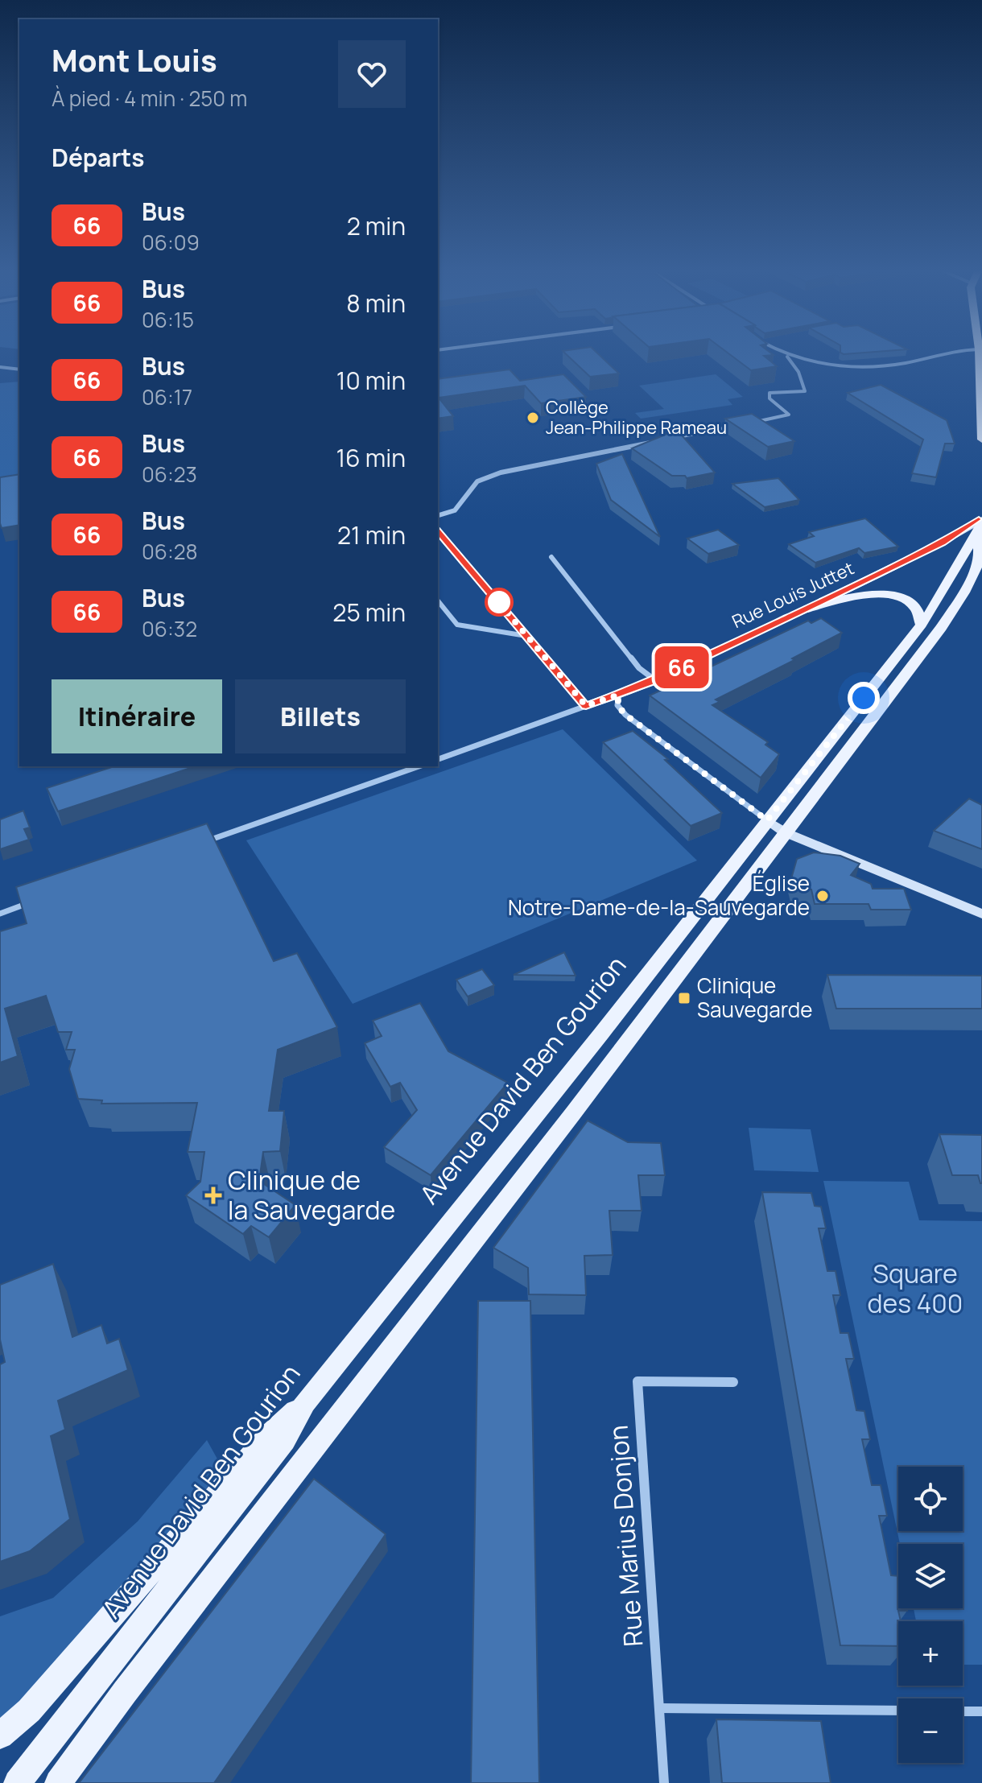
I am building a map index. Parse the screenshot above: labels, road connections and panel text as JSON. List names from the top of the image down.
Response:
{
  "streets": {
    "main road": ["Avenue David Ben Gourion"],
    "street": ["Rue Louis Juttet", "Rue Marius Donjon"]
  },
  "crossings": [
    ["Rue Louis Juttet", "Avenue David Ben Gourion"]
  ],
  "parks": ["Square des 400"],
  "places": {
    "other": ["Collège Jean-Philippe Rameau", "Église Notre-Dame-de-la-Sauvegarde"],
    "transit": ["Clinique Sauvegarde"],
    "health": ["Clinique de la Sauvegarde"]
  },
  "lines": ["bus line 66"],
  "page": {
    "on_map": "66",
    "heading": [
      ["Mont Louis", "À pied · 4 min · 250 m"],
      "Départs"
    ],
    "list": [
      {
        "mark": "66",
        "name": "Bus",
        "note": "06:09",
        "value": "2 min"
      },
      {
        "mark": "66",
        "name": "Bus",
        "note": "06:15",
        "value": "8 min"
      },
      {
        "mark": "66",
        "name": "Bus",
        "note": "06:17",
        "value": "10 min"
      },
      {
        "mark": "66",
        "name": "Bus",
        "note": "06:23",
        "value": "16 min"
      },
      {
        "mark": "66",
        "name": "Bus",
        "note": "06:28",
        "value": "21 min"
      },
      {
        "mark": "66",
        "name": "Bus",
        "note": "06:32",
        "value": "25 min"
      }
    ],
    "buttons": ["Itinéraire", "Billets"],
    "map_buttons": ["+", "−"]
  }
}
